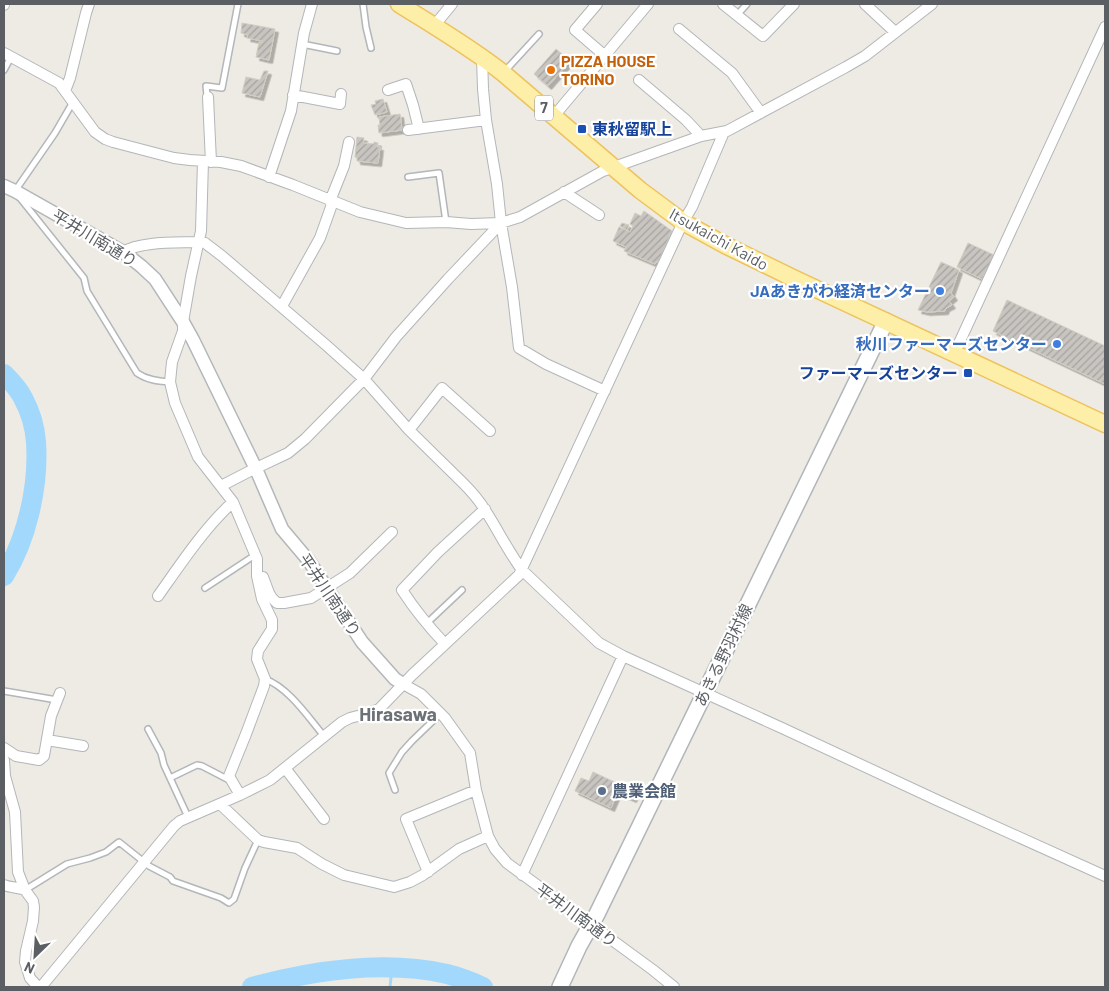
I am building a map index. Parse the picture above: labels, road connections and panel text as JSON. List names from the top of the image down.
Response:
{
  "streets": {
    "main road": ["7", "Itsukaichi Kaido", "あきる野羽村線"],
    "street": ["平井川南通り"]
  },
  "crossings": [
    ["平井川南通り", "あきる野羽村線"],
    ["Itsukaichi Kaido", "あきる野羽村線"]
  ],
  "districts": ["Hirasawa"],
  "places": {
    "other": [
      "PIZZA HOUSE TORINO",
      "JAあきがわ経済センター",
      "秋川ファーマーズセンター",
      "農業会館"
    ],
    "transit": ["東秋留駅上", "ファーマーズセンター"]
  },
  "north": "bottom left"
}
